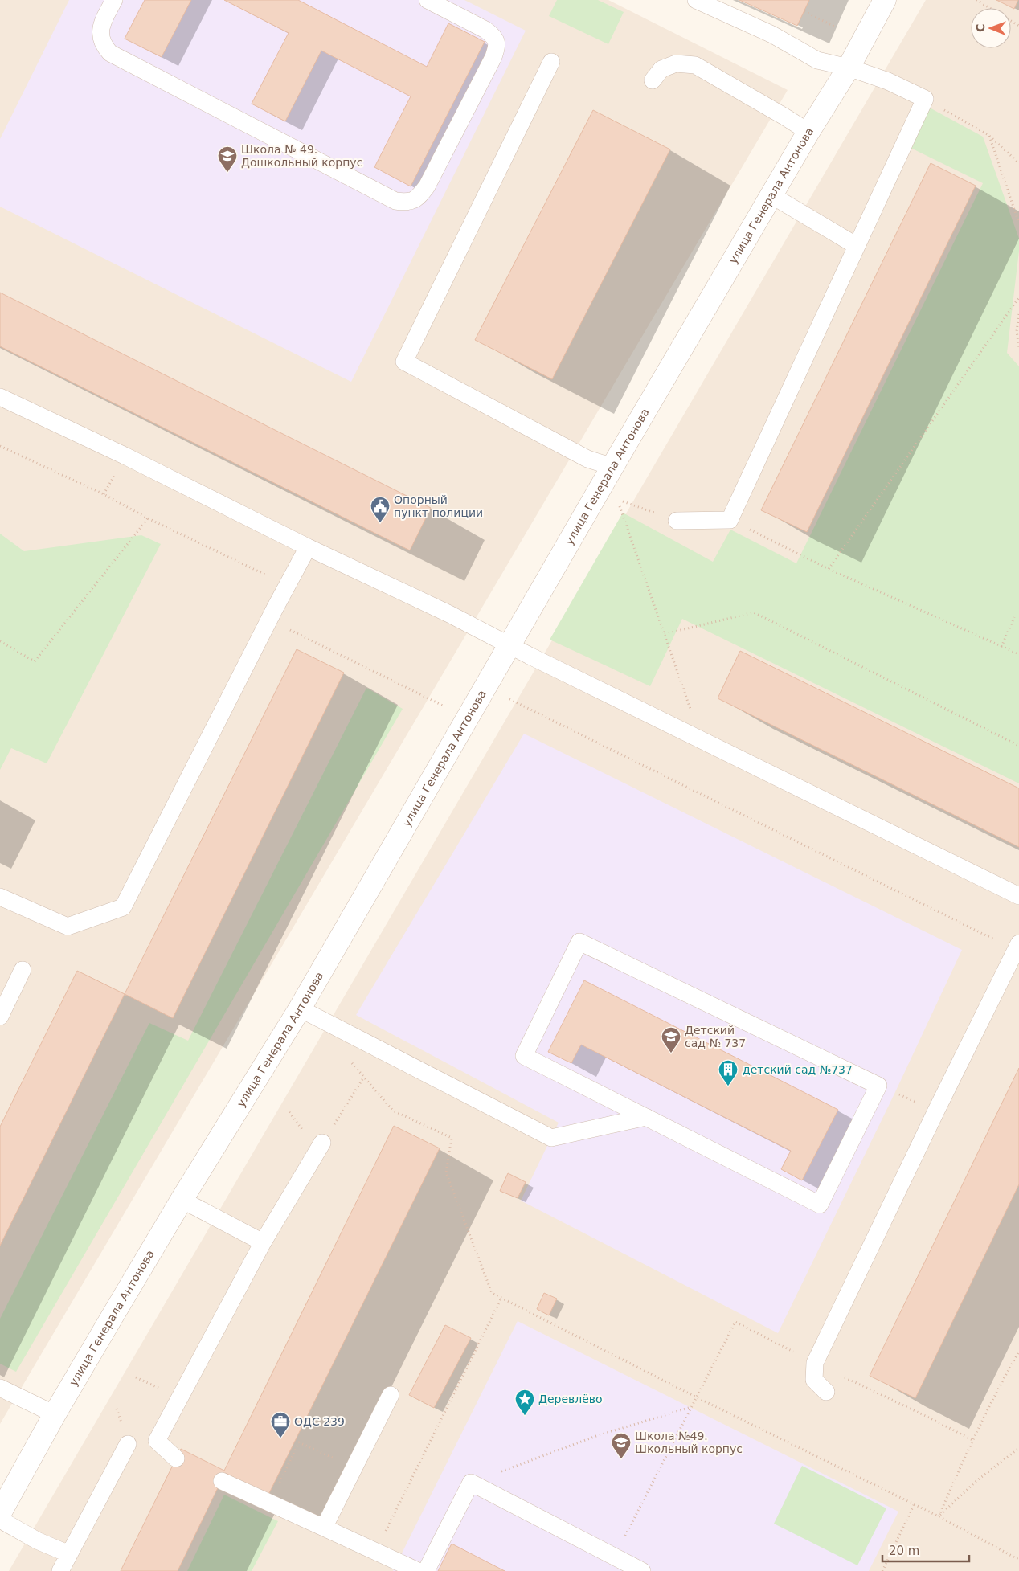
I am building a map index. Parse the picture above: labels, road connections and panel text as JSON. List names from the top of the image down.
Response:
{
  "streets": {
    "street": ["улица Генерала Антонова"]
  },
  "places": {
    "school or university": ["Школа № 49. Дошкольный корпус", "Детский сад № 737", "Школа №49. Школьный корпус"],
    "public building": ["Опорный пункт полиции"],
    "building": ["детский сад №737"],
    "place": ["Деревлёво"],
    "office": ["ОДС 239"]
  },
  "scale_bar": "20 m",
  "north": "left"
}
